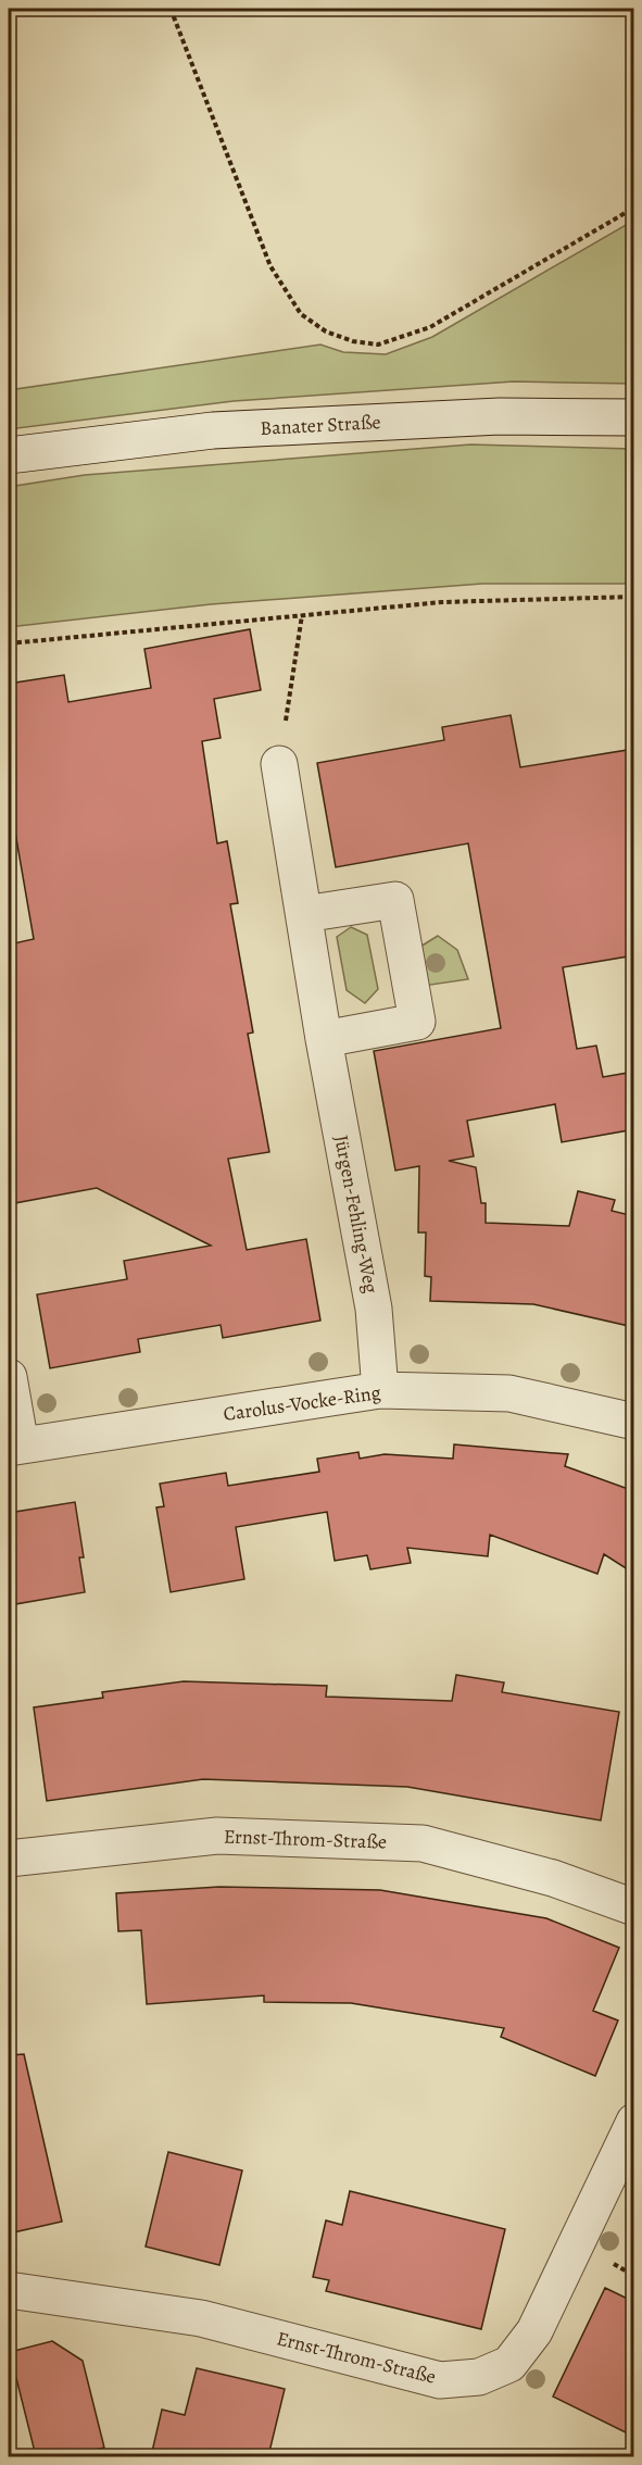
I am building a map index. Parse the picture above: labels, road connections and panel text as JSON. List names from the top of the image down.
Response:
{
  "streets": {
    "street": [
      "Banater Straße",
      "Jürgen-Fehling-Weg",
      "Carolus-Vocke-Ring",
      "Ernst-Throm-Straße"
    ]
  },
  "crossings": [
    ["Jürgen-Fehling-Weg", "Carolus-Vocke-Ring"]
  ]
}
